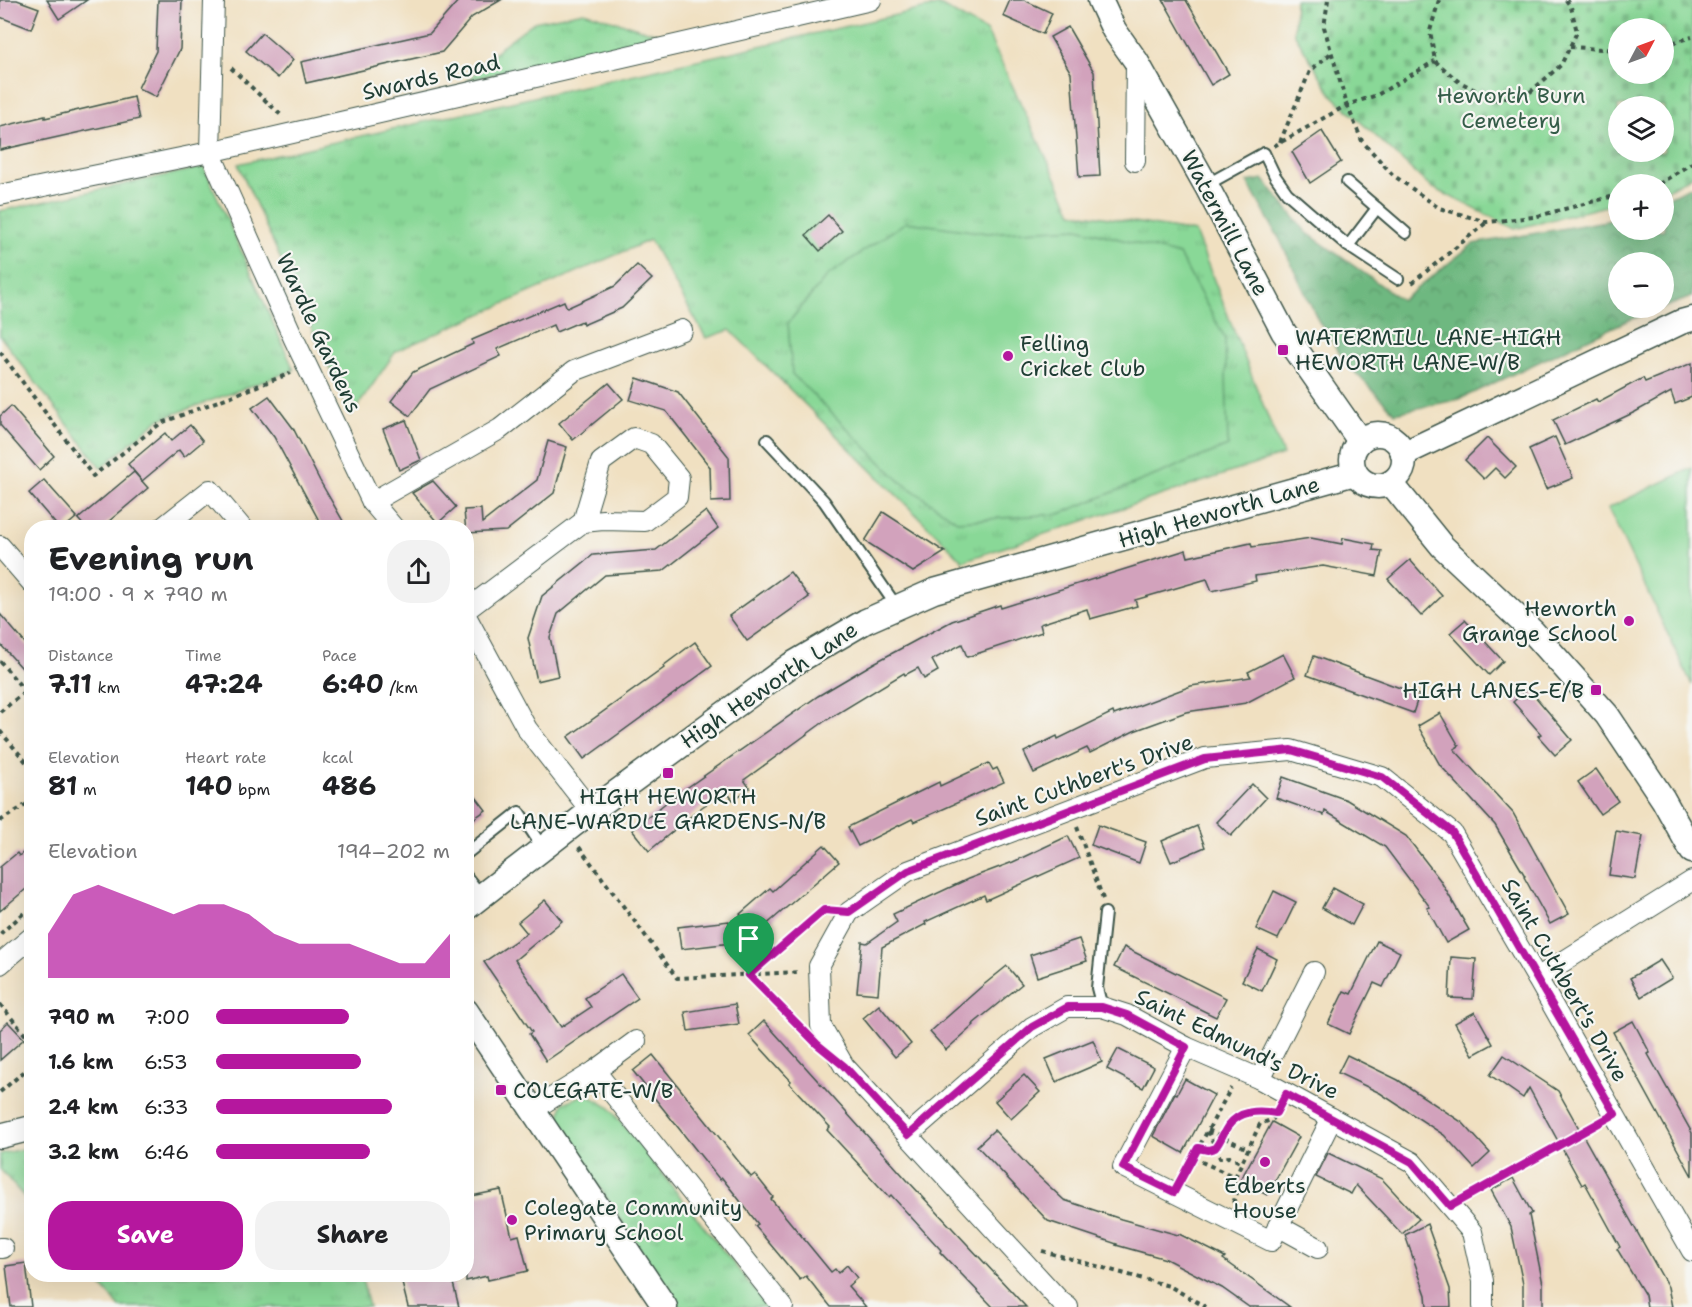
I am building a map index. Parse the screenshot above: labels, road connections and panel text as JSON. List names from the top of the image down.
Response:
{
  "streets": {
    "street": [
      "Swards Road",
      "Watermill Lane",
      "Wardle Gardens",
      "High Heworth Lane",
      "Saint Cuthbert's Drive",
      "Saint Edmund's Drive"
    ]
  },
  "crossings": [
    ["Swards Road", "Wardle Gardens"],
    ["Watermill Lane", "High Heworth Lane"],
    ["Saint Cuthbert's Drive", "Saint Edmund's Drive"]
  ],
  "parks": ["Heworth Burn Cemetery"],
  "places": {
    "transit": [
      "WATERMILL LANE-HIGH HEWORTH LANE-W/B",
      "HIGH LANES-E/B",
      "HIGH HEWORTH LANE-WARDLE GARDENS-N/B",
      "COLEGATE-W/B"
    ],
    "other": [
      "Felling Cricket Club",
      "Heworth Grange School",
      "Edberts House",
      "Colegate Community Primary School"
    ]
  },
  "north": "top right",
  "page": {
    "map_buttons": ["+", "−"],
    "heading": ["Evening run", "19:00 · 9 × 790 m"],
    "stats": [
      ["Distance", "7.11 km"],
      ["Time", "47:24"],
      ["Pace", "6:40 /km"],
      ["Elevation", "81 m"],
      ["Heart rate", "140 bpm"],
      ["kcal", "486"]
    ],
    "chart": ["Elevation", "194–202 m"],
    "list": [
      {
        "name": "790 m",
        "note": "7:00"
      },
      {
        "name": "1.6 km",
        "note": "6:53"
      },
      {
        "name": "2.4 km",
        "note": "6:33"
      },
      {
        "name": "3.2 km",
        "note": "6:46"
      }
    ],
    "buttons": ["Save", "Share"]
  }
}
